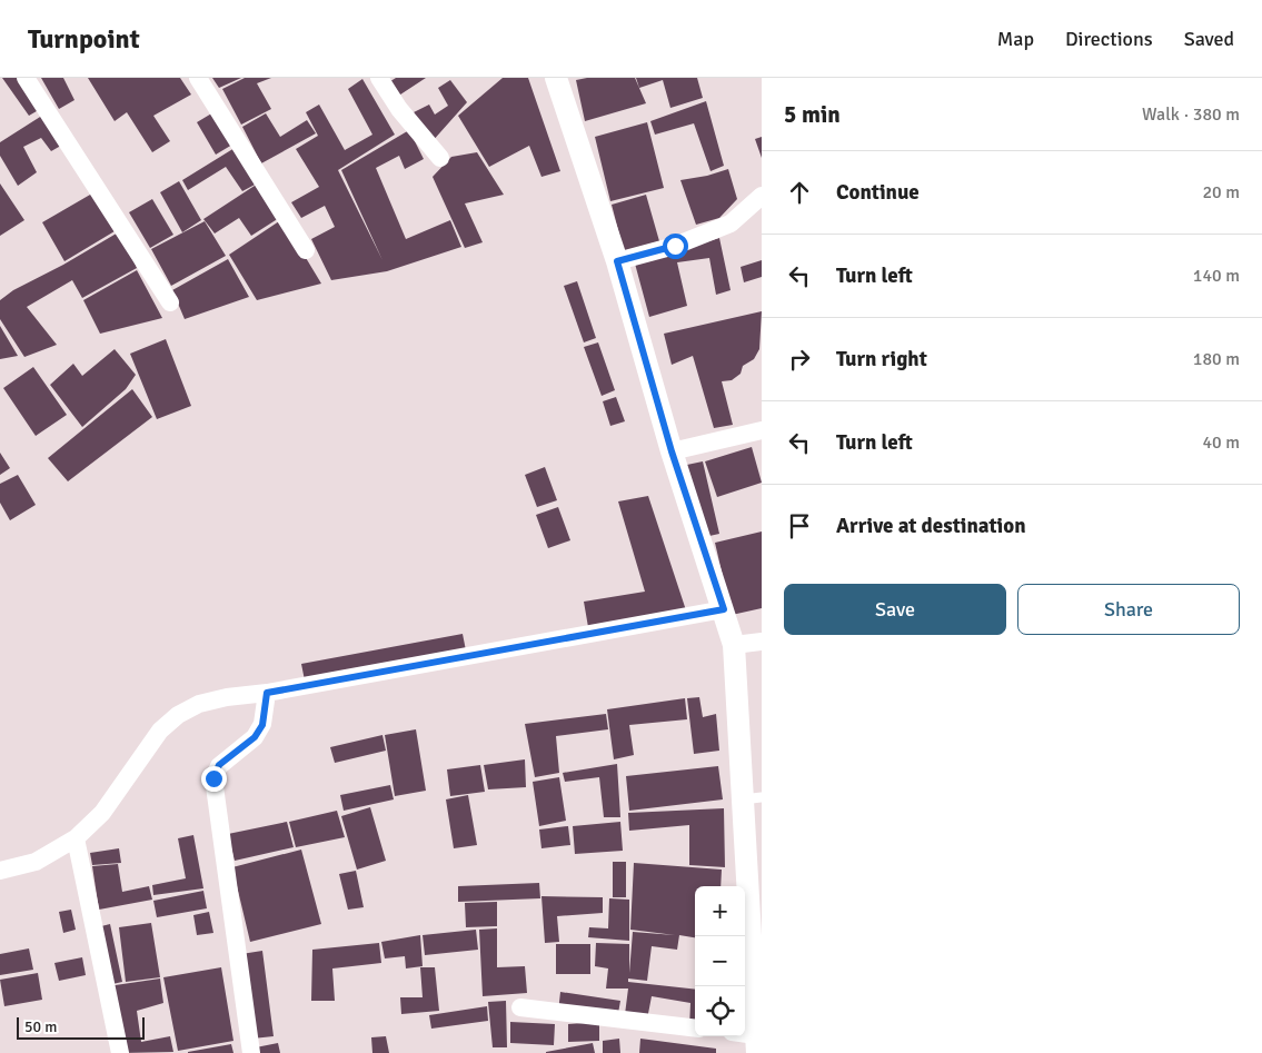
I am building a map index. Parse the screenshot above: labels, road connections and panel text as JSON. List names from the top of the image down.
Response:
{
  "scale_bar": "50 m",
  "page": {
    "header": "Turnpoint",
    "nav": ["Map", "Directions", "Saved"],
    "heading": ["5 min", "Walk · 380 m"],
    "list": [
      ["Continue", "20 m"],
      ["Turn left", "140 m"],
      ["Turn right", "180 m"],
      ["Turn left", "40 m"],
      "Arrive at destination"
    ],
    "buttons": ["Save", "Share"],
    "map_buttons": ["+", "−"],
    "scale": "50 m"
  }
}
